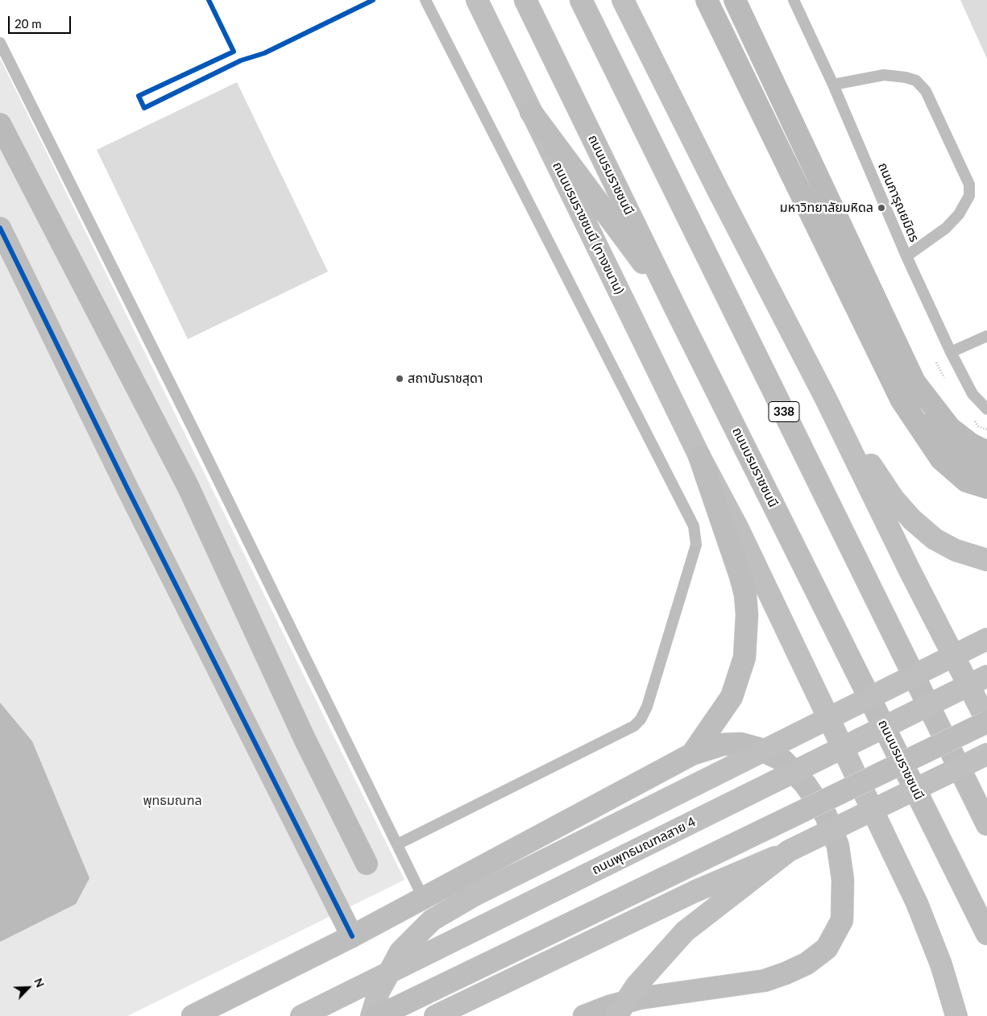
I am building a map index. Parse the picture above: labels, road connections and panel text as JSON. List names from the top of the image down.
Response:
{
  "streets": {
    "main road": [
      "ถนนบรมราชชนนี",
      "ถนนบรมราชชนนี (ทางขนาน)",
      "338",
      "ถนนพุทธมณฑลสาย 4"
    ],
    "lane": ["ถนนการุณยมิตร"]
  },
  "parks": ["พุทธมณฑล"],
  "places": ["มหาวิทยาลัยมหิดล", "สถาบันราชสุดา"],
  "scale_bar": "20 m",
  "north": "top right"
}
